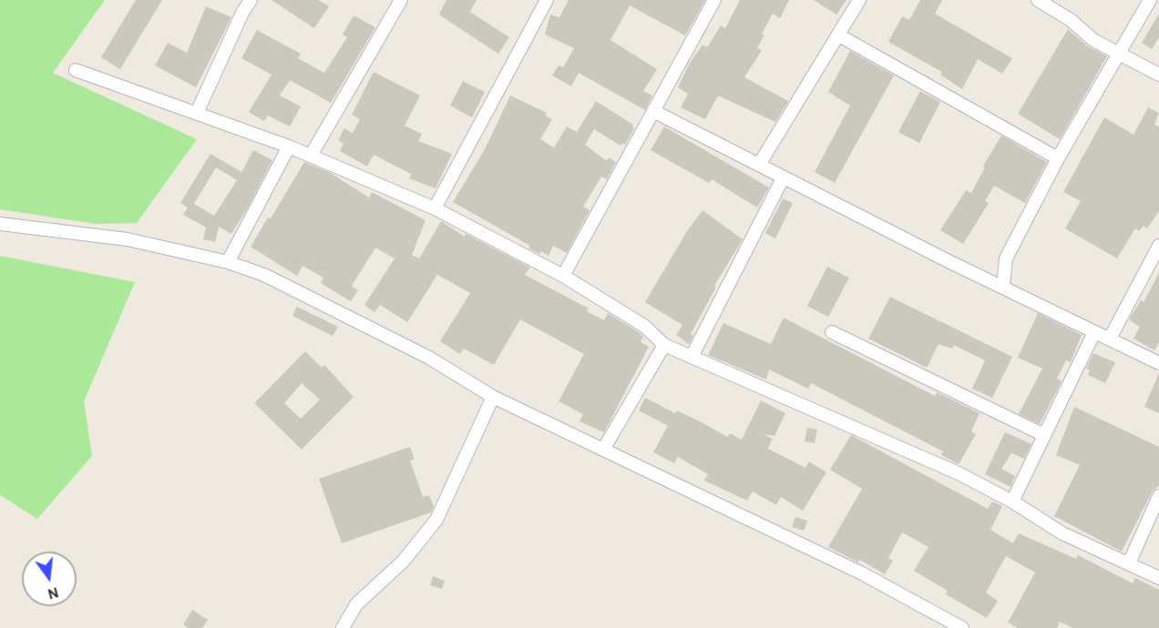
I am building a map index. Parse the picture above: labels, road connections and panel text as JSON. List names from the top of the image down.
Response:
{
  "north": "bottom"
}
